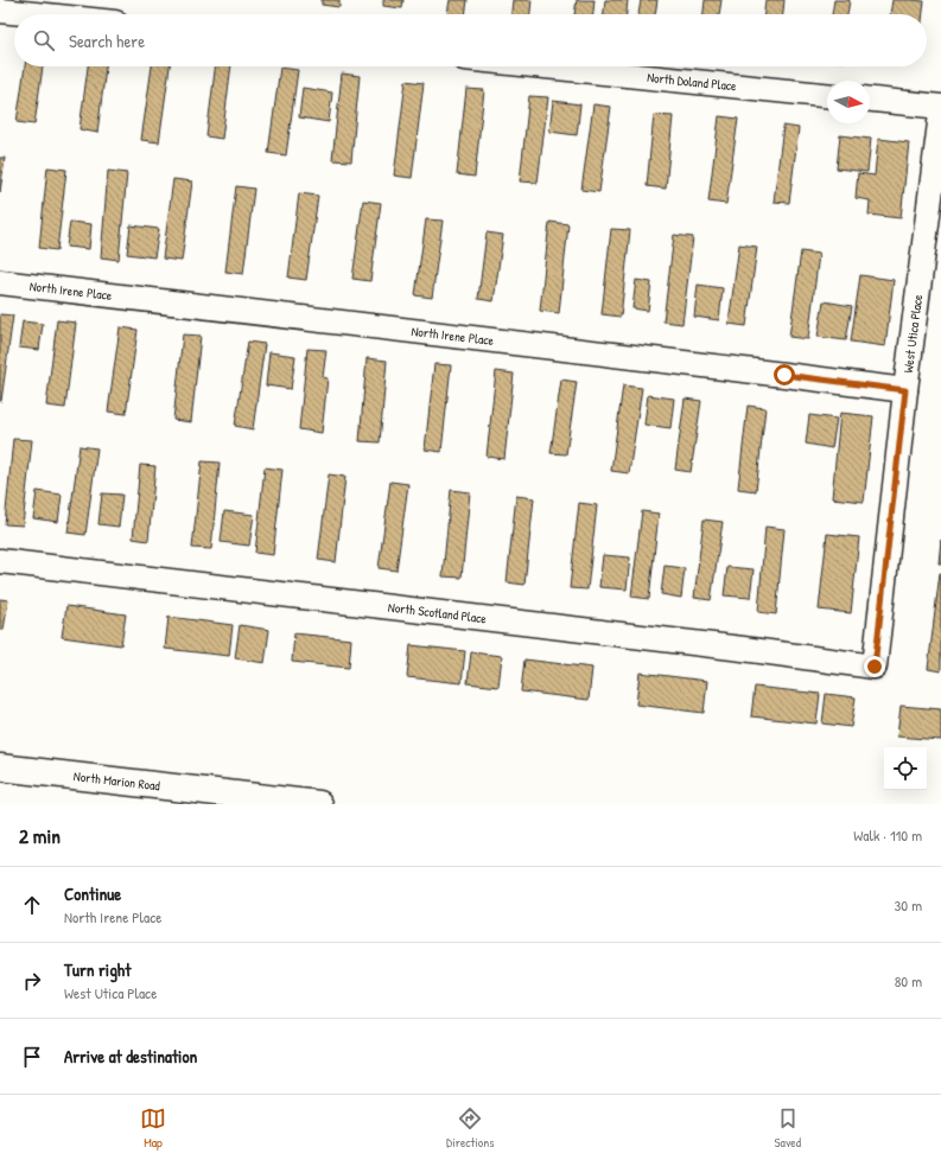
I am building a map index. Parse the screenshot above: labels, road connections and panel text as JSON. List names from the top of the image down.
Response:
{
  "streets": {
    "main road": ["North Marion Road"],
    "street": [
      "North Doland Place",
      "North Irene Place",
      "West Utica Place",
      "North Scotland Place"
    ]
  },
  "crossings": [
    ["North Irene Place", "West Utica Place"],
    ["West Utica Place", "North Scotland Place"]
  ],
  "north": "right",
  "page": {
    "search": "Search here",
    "heading": ["2 min", "Walk · 110 m"],
    "list": [
      ["Continue", "North Irene Place", "30 m"],
      ["Turn right", "West Utica Place", "80 m"],
      "Arrive at destination"
    ],
    "nav": ["Map", "Directions", "Saved"]
  }
}
